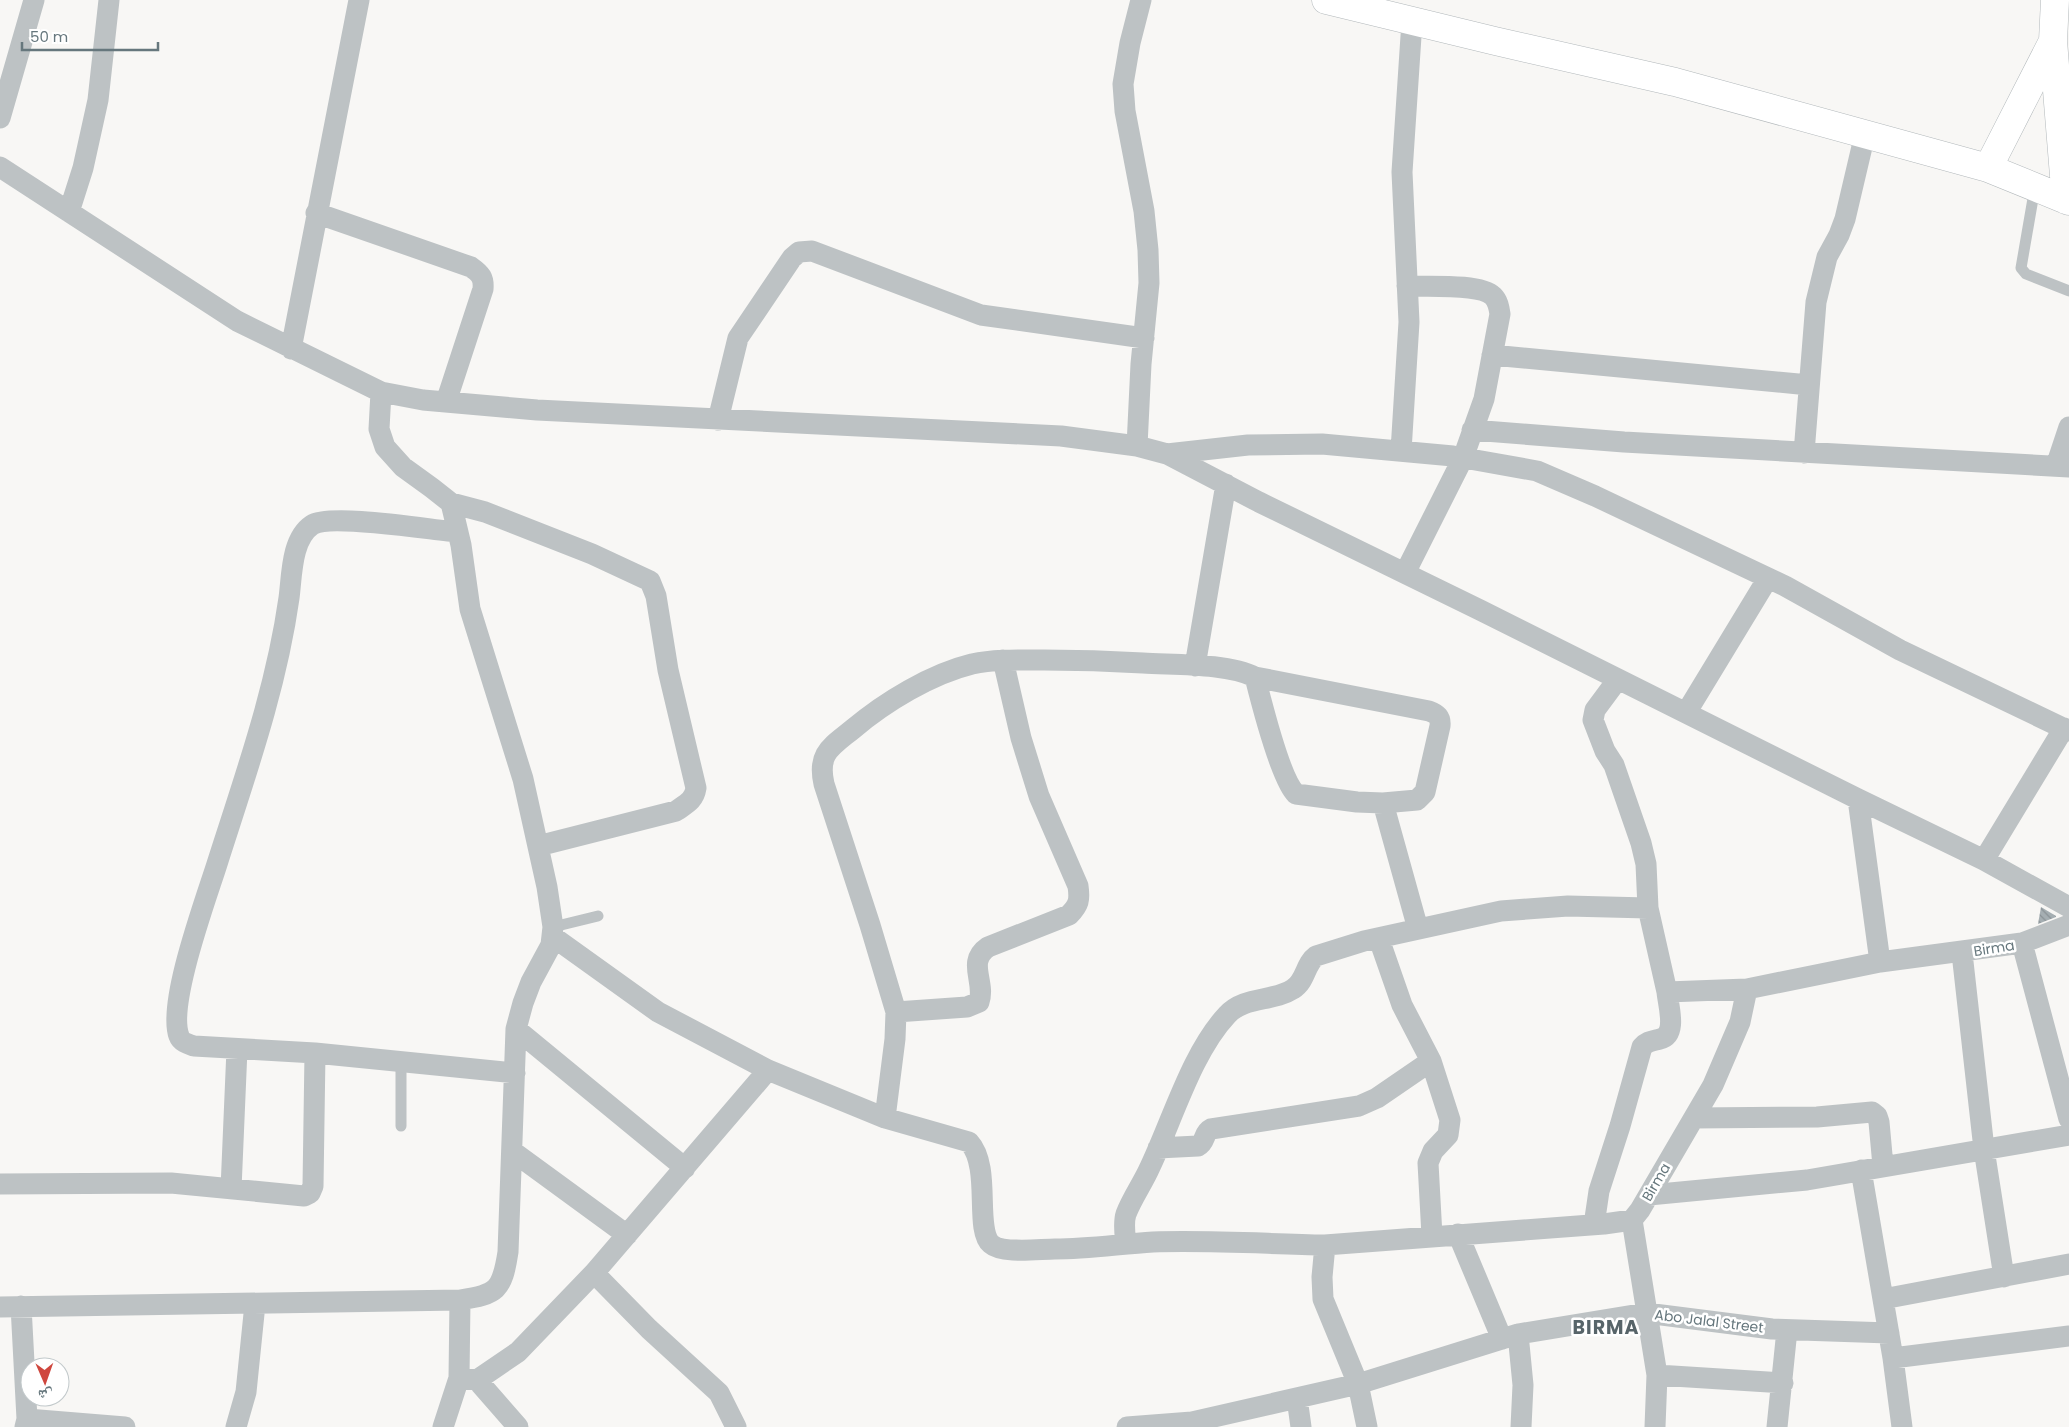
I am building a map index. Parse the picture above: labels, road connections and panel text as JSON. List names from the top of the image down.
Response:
{
  "streets": {
    "street": ["Birma", "Abo Jalal Street"]
  },
  "districts": ["BIRMA"],
  "scale_bar": "50 m",
  "north": "bottom"
}
